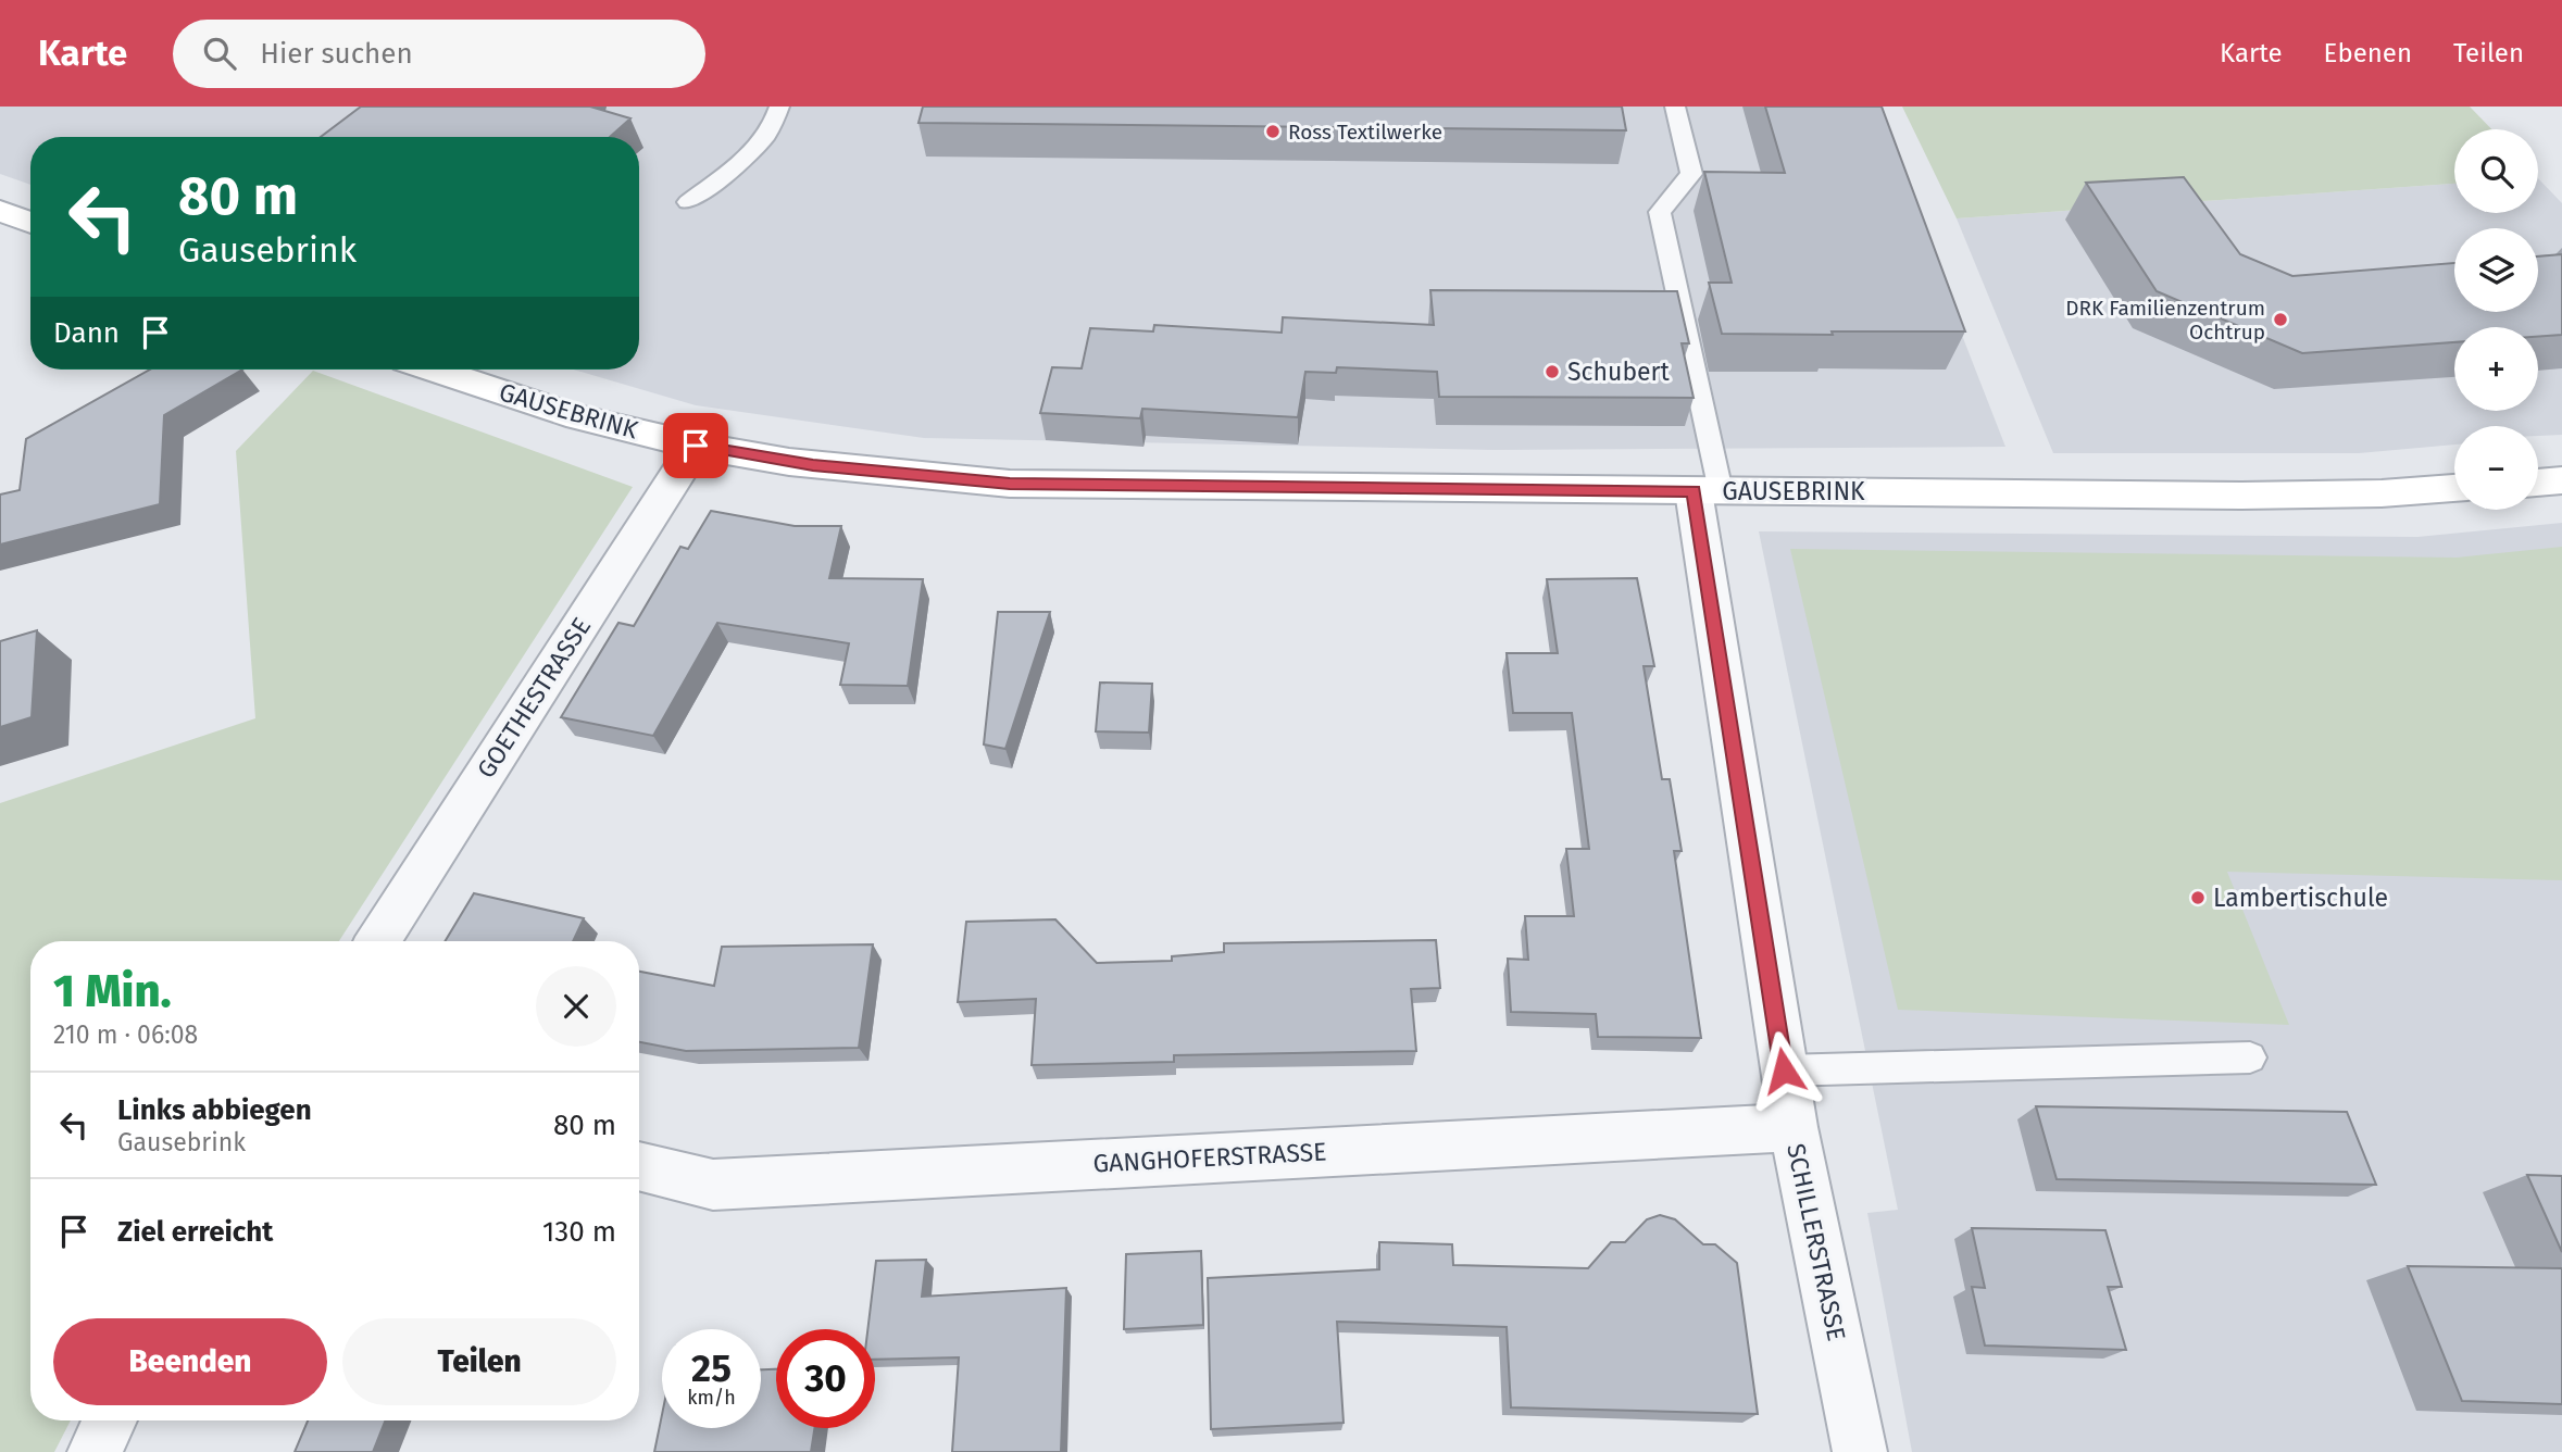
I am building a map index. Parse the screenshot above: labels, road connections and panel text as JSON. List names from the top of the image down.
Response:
{
  "streets": {
    "main road": ["GAUSEBRINK"],
    "street": ["GOETHESTRASSE", "GANGHOFERSTRASSE", "SCHILLERSTRASSE"]
  },
  "crossings": [
    ["GAUSEBRINK", "GOETHESTRASSE"],
    ["GAUSEBRINK", "SCHILLERSTRASSE"],
    ["GANGHOFERSTRASSE", "SCHILLERSTRASSE"]
  ],
  "places": [
    "Ross Textilwerke",
    "DRK Familienzentrum Ochtrup",
    "Schubert",
    "Lambertischule"
  ],
  "page": {
    "header": "Karte",
    "search": "Hier suchen",
    "nav": ["Karte", "Ebenen", "Teilen"],
    "map_buttons": ["+", "−"],
    "turn": ["80 m", "Gausebrink"],
    "then": "Dann",
    "heading": ["1 Min.", "210 m · 06:08"],
    "list": [
      {
        "name": "Links abbiegen",
        "note": "Gausebrink",
        "value": "80 m"
      },
      {
        "name": "Ziel erreicht",
        "value": "130 m"
      }
    ],
    "buttons": ["Beenden", "Teilen"],
    "speed": "25 km/h",
    "limit": "30"
  }
}
